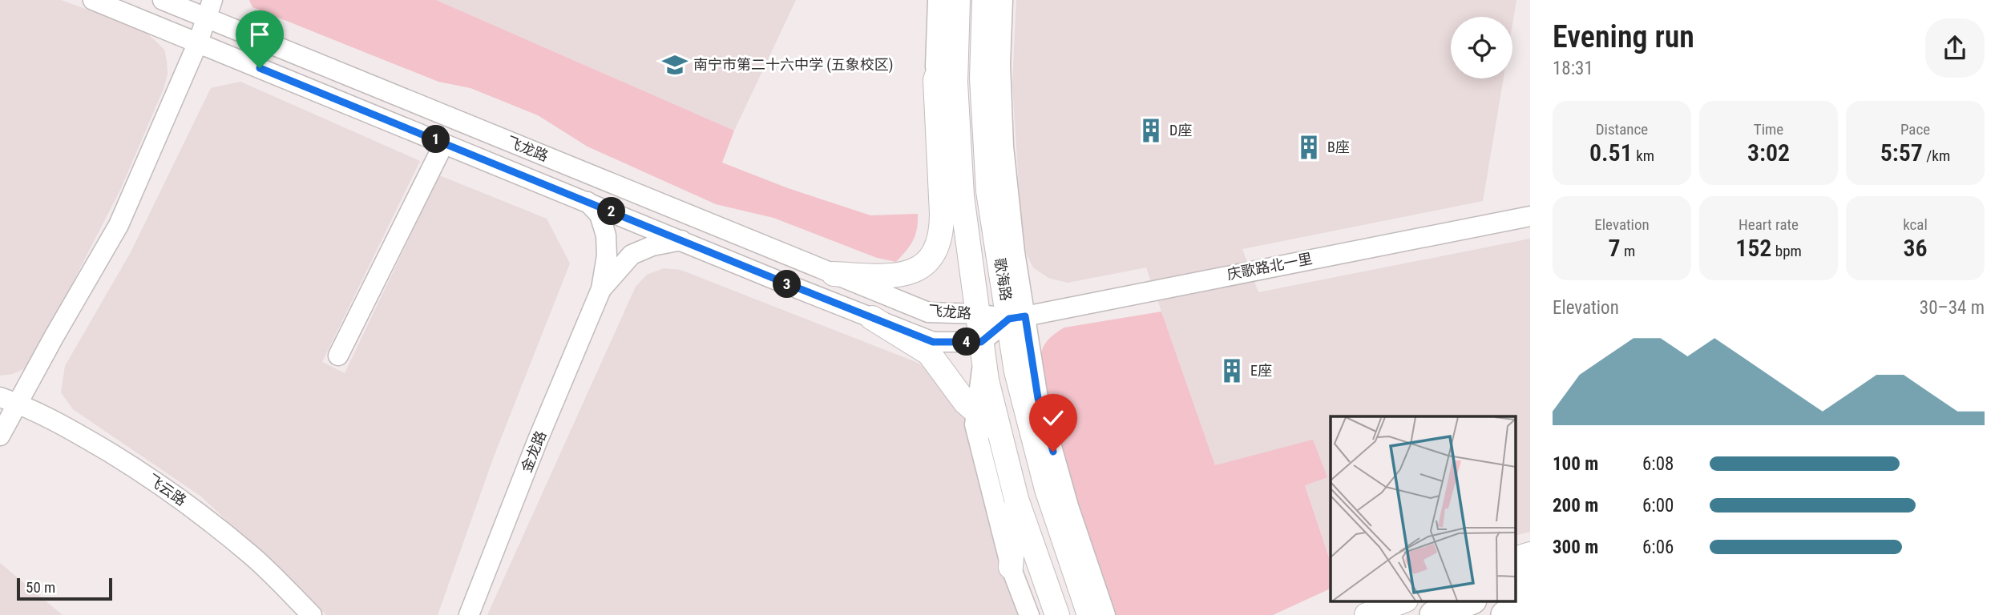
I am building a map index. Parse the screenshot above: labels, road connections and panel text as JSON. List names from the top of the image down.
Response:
{
  "streets": {
    "main road": ["歌海路"],
    "street": [
      "飞龙路",
      "庆歌路北一里",
      "金龙路",
      "飞云路"
    ]
  },
  "crossings": [
    ["飞龙路", "庆歌路北一里"],
    ["飞龙路", "歌海路"],
    ["飞龙路", "金龙路"],
    ["庆歌路北一里", "歌海路"]
  ],
  "places": {
    "school or university": ["南宁市第二十六中学 (五象校区)"],
    "building": ["D座", "B座", "E座"]
  },
  "scale_bar": "50 m",
  "page": {
    "heading": ["Evening run", "18:31"],
    "stats": [
      ["Distance", "0.51 km"],
      ["Time", "3:02"],
      ["Pace", "5:57 /km"],
      ["Elevation", "7 m"],
      ["Heart rate", "152 bpm"],
      ["kcal", "36"]
    ],
    "pins": [
      "1",
      "2",
      "3",
      "4"
    ],
    "chart": ["Elevation", "30–34 m"],
    "list": [
      {
        "name": "100 m",
        "note": "6:08"
      },
      {
        "name": "200 m",
        "note": "6:00"
      },
      {
        "name": "300 m",
        "note": "6:06"
      }
    ],
    "scale": "50 m"
  }
}
